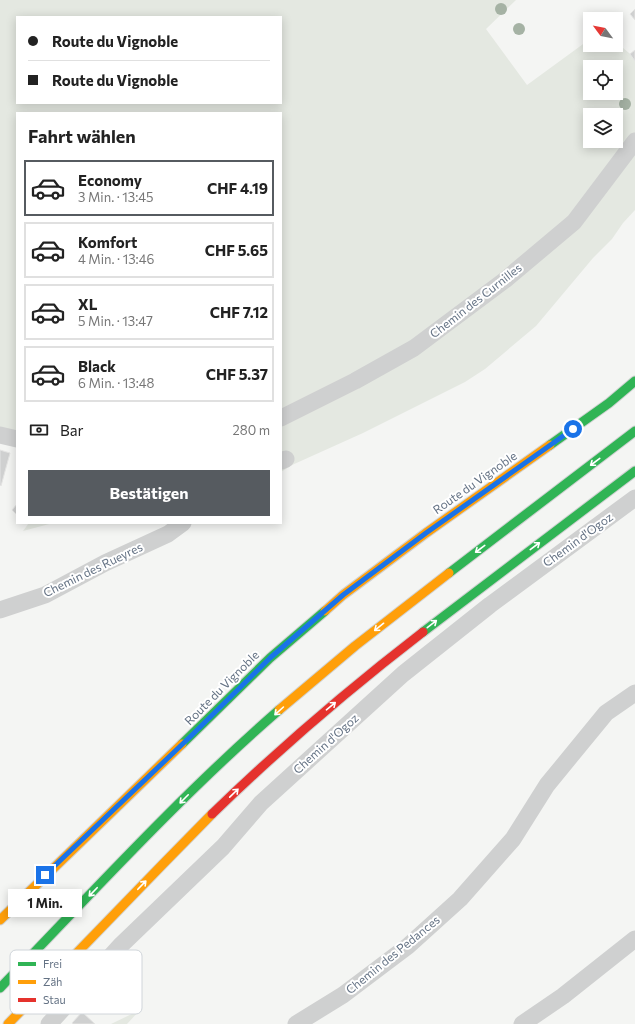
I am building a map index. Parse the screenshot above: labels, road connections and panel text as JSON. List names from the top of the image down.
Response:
{
  "streets": {
    "main road": ["Route du Vignoble"],
    "street": [
      "Chemin des Curnilles",
      "Chemin d'Ogoz",
      "Chemin des Rueyres",
      "Chemin des Pedances"
    ]
  },
  "legend": ["Frei", "Zäh", "Stau"],
  "north": "top left",
  "page": {
    "banner": ["Route du Vignoble", "Route du Vignoble"],
    "heading": "Fahrt wählen",
    "list": [
      {
        "name": "Economy",
        "note": "3 Min. · 13:45",
        "value": "CHF 4.19"
      },
      {
        "name": "Komfort",
        "note": "4 Min. · 13:46",
        "value": "CHF 5.65"
      },
      {
        "name": "XL",
        "note": "5 Min. · 13:47",
        "value": "CHF 7.12"
      },
      {
        "name": "Black",
        "note": "6 Min. · 13:48",
        "value": "CHF 5.37"
      }
    ],
    "pay": ["Bar", "280 m"],
    "buttons": "Bestätigen",
    "bubble": "1 Min."
  }
}
